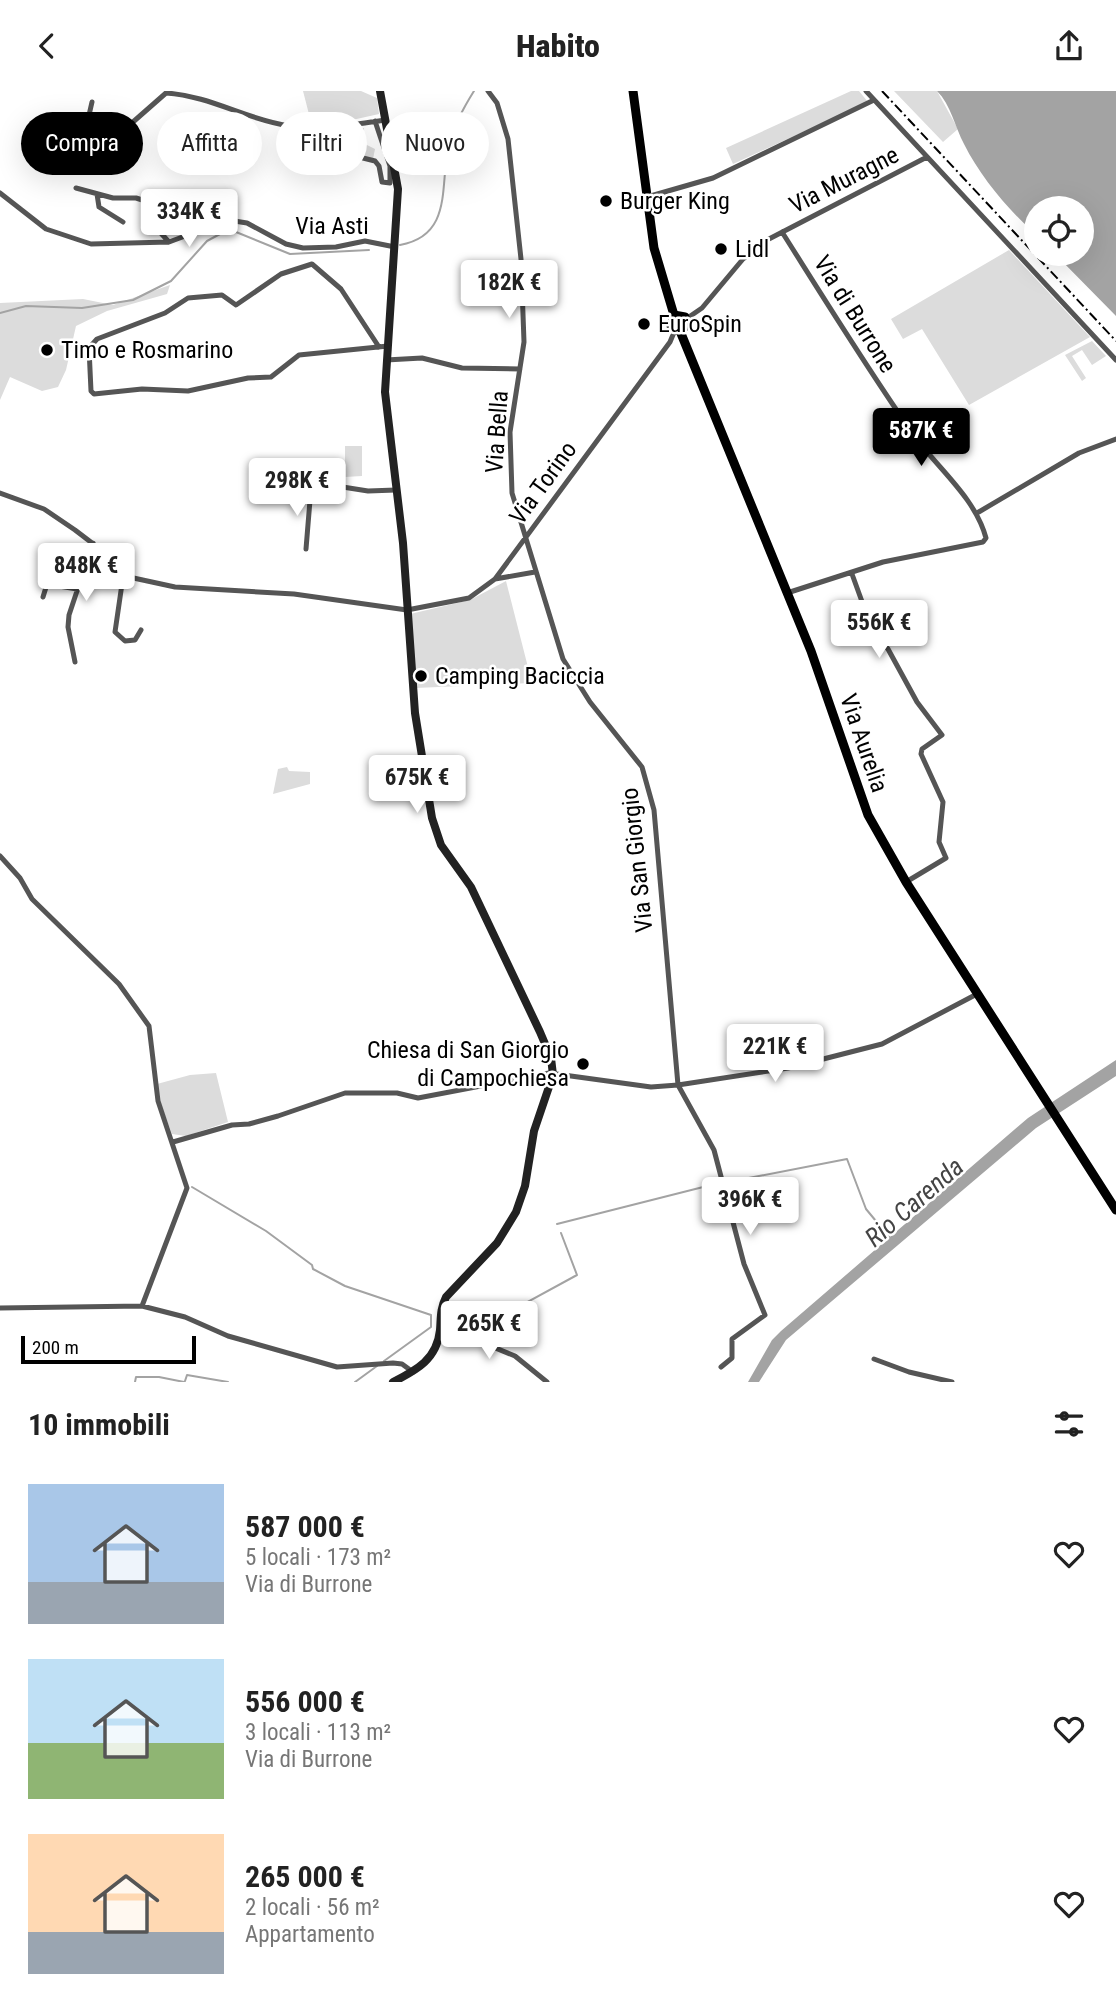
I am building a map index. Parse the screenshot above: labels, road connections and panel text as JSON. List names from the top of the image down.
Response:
{
  "streets": {
    "main road": ["Via Aurelia"],
    "street": [
      "Via Muragne",
      "Via Asti",
      "Via di Burrone",
      "Via Bella",
      "Via Torino",
      "Via San Giorgio"
    ]
  },
  "crossings": [
    ["Via Muragne", "Via di Burrone"],
    ["Via Muragne", "Via Torino"],
    ["Via Muragne", "Via Aurelia"],
    ["Via Bella", "Via Torino"],
    ["Via Bella", "Via San Giorgio"],
    ["Via Torino", "Via Aurelia"],
    ["Via Torino", "Via San Giorgio"]
  ],
  "water": ["Rio Carenda"],
  "places": [
    "Burger King",
    "Lidl",
    "EuroSpin",
    "Timo e Rosmarino",
    "Camping Baciccia",
    "Chiesa di San Giorgio di Campochiesa"
  ],
  "scale_bar": "200 m",
  "page": {
    "header": "Habito",
    "chip": [
      "Compra",
      "Affitta",
      "Filtri",
      "Nuovo"
    ],
    "price": [
      "334K €",
      "182K €",
      "587K €",
      "298K €",
      "848K €",
      "556K €",
      "675K €",
      "221K €",
      "396K €",
      "265K €"
    ],
    "scale": "200 m",
    "heading": "10 immobili",
    "list": [
      {
        "name": "587 000 €",
        "note": "5 locali · 173 m² · Via di Burrone"
      },
      {
        "name": "556 000 €",
        "note": "3 locali · 113 m² · Via di Burrone"
      },
      {
        "name": "265 000 €",
        "note": "2 locali · 56 m² · Appartamento"
      }
    ]
  }
}
